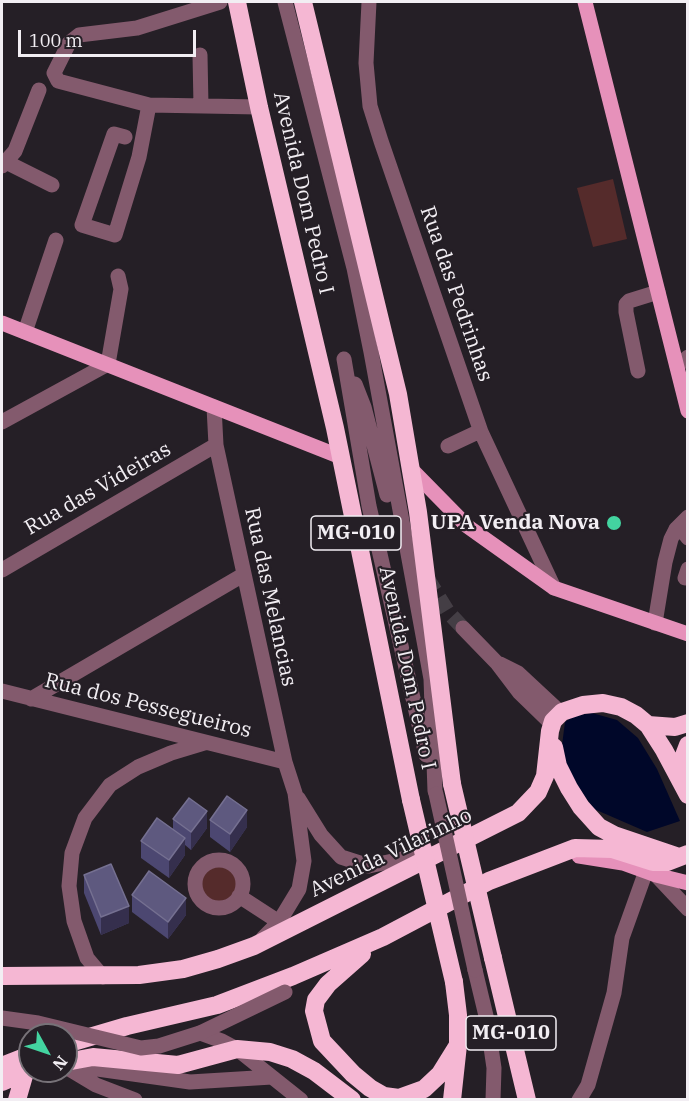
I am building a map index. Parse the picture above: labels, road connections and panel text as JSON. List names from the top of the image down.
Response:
{
  "streets": {
    "highway": ["Avenida Dom Pedro I", "MG-010", "Avenida Vilarinho"],
    "street": [
      "Rua das Pedrinhas",
      "Rua das Videiras",
      "Rua das Melancias",
      "Rua dos Pessegueiros"
    ]
  },
  "crossings": [
    ["Rua das Videiras", "Rua das Melancias"],
    ["Rua das Melancias", "Rua dos Pessegueiros"],
    ["Rua das Melancias", "Avenida Vilarinho"]
  ],
  "places": ["UPA Venda Nova"],
  "scale_bar": "100 m",
  "north": "bottom right"
}
